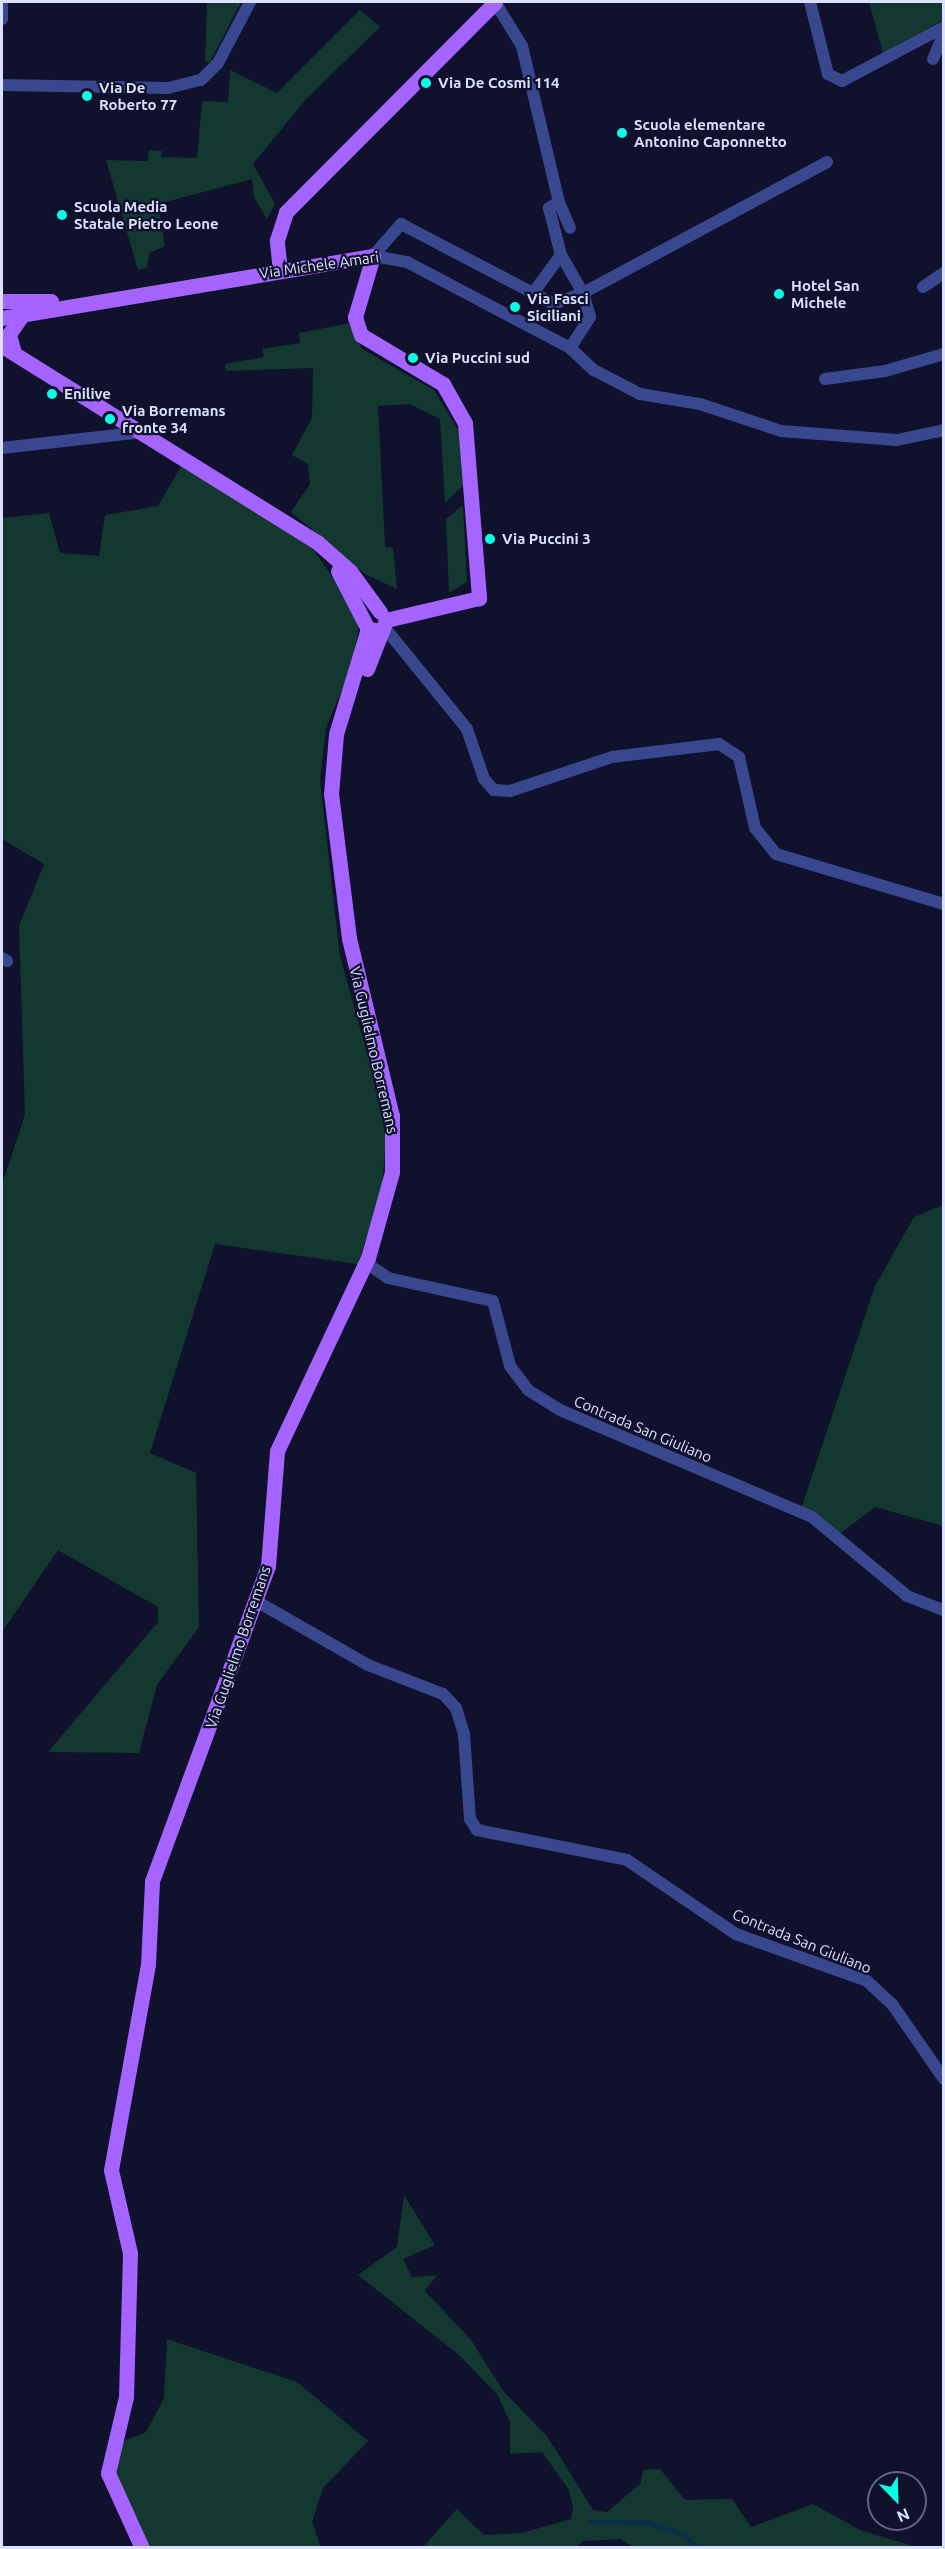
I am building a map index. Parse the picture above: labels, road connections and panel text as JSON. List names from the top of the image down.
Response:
{
  "streets": {
    "main road": ["Via Michele Amari", "Via Guglielmo Borremans"],
    "street": ["Contrada San Giuliano"]
  },
  "crossings": [
    ["Via Guglielmo Borremans", "Contrada San Giuliano"]
  ],
  "places": [
    "Via De Cosmi 114",
    "Via De Roberto 77",
    "Scuola elementare Antonino Caponnetto",
    "Scuola Media Statale Pietro Leone",
    "Hotel San Michele",
    "Via Fasci Siciliani",
    "Via Puccini sud",
    "Enilive",
    "Via Borremans fronte 34",
    "Via Puccini 3"
  ],
  "north": "bottom right"
}
